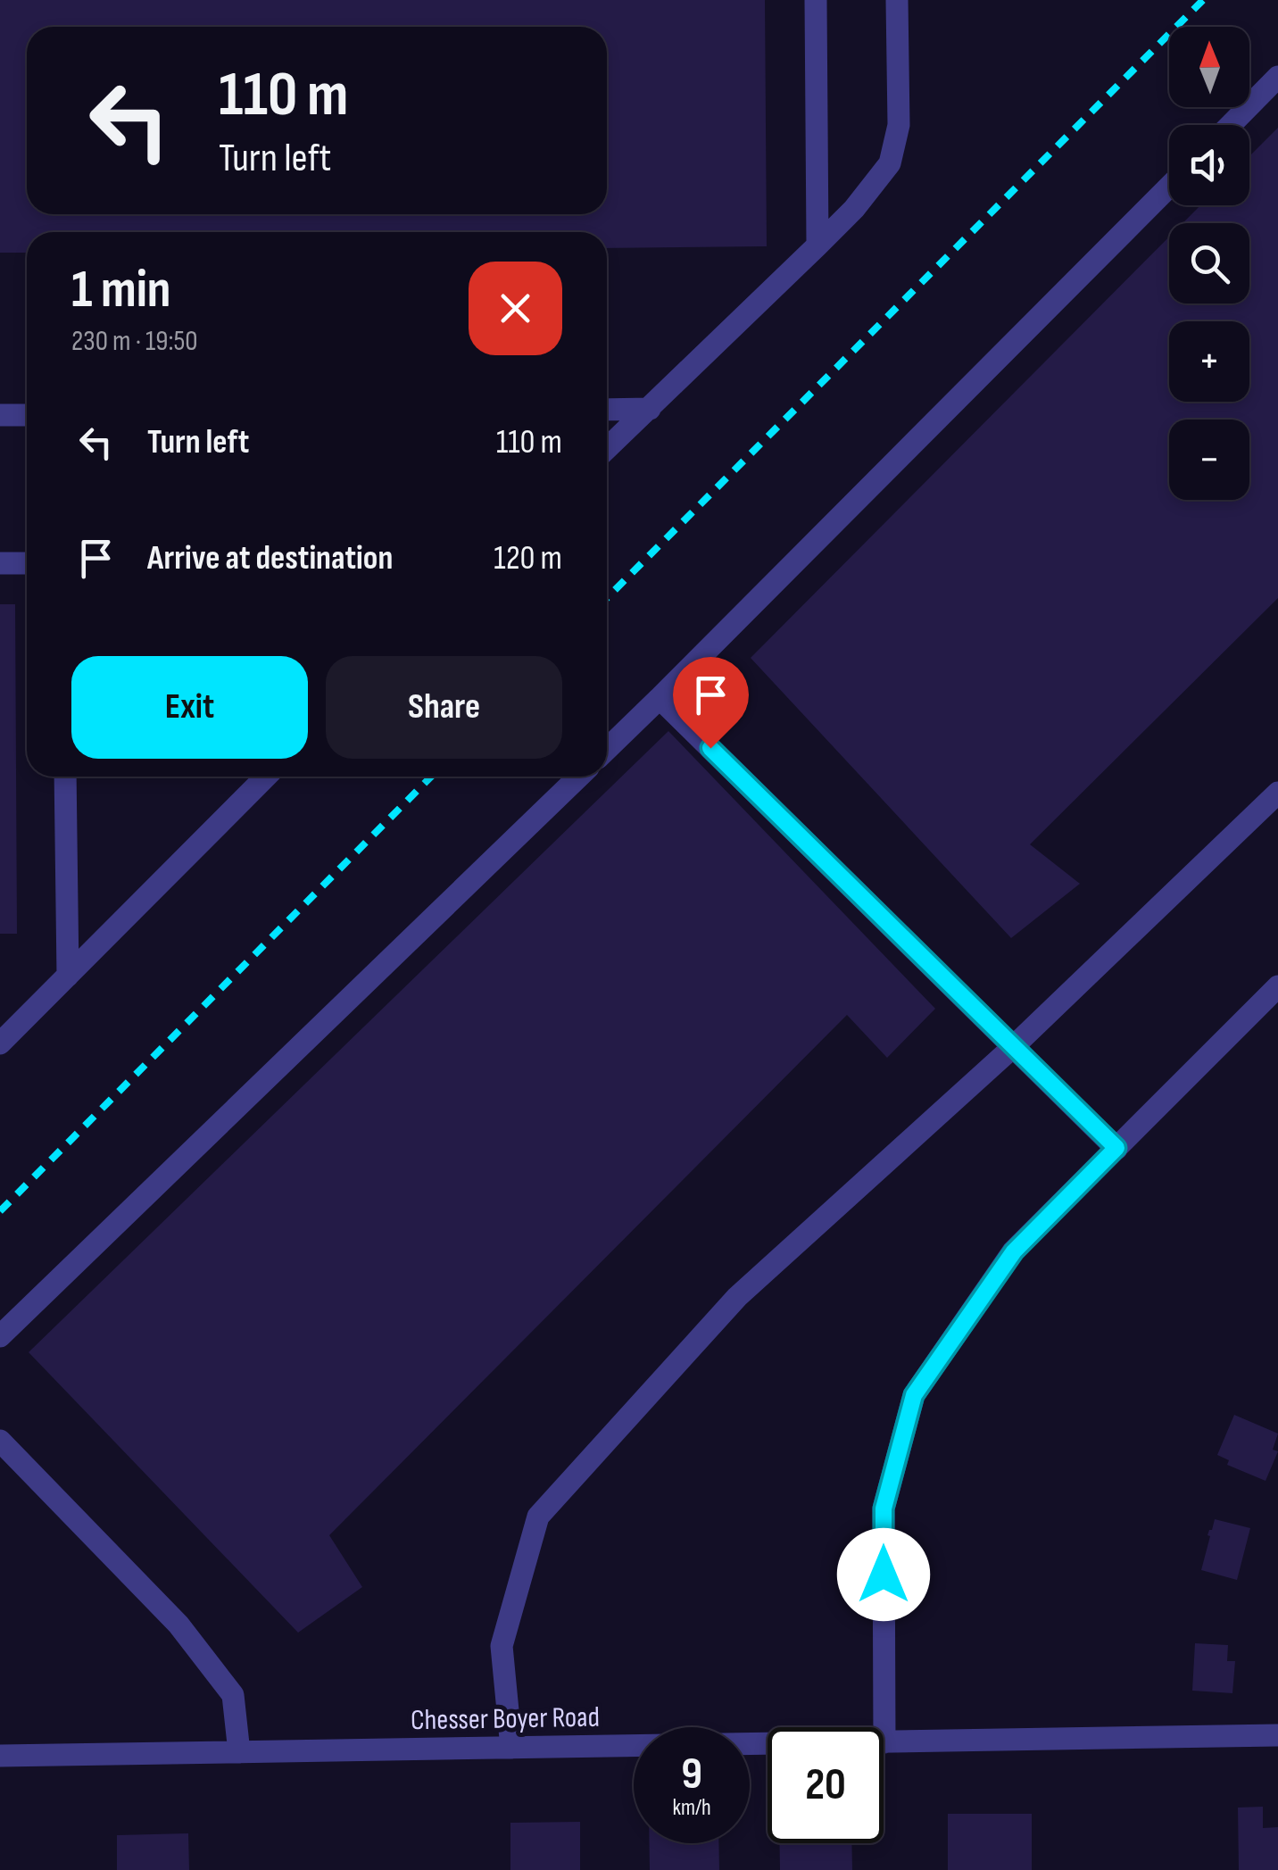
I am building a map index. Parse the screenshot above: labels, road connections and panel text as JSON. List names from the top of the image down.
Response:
{
  "streets": {
    "street": ["Chesser Boyer Road"]
  },
  "north": "top",
  "page": {
    "map_buttons": ["+", "−"],
    "turn": ["110 m", "Turn left"],
    "heading": ["1 min", "230 m · 19:50"],
    "list": [
      {
        "name": "Turn left",
        "value": "110 m"
      },
      {
        "name": "Arrive at destination",
        "value": "120 m"
      }
    ],
    "buttons": ["Exit", "Share"],
    "speed": "9 km/h",
    "limit": "20"
  }
}
